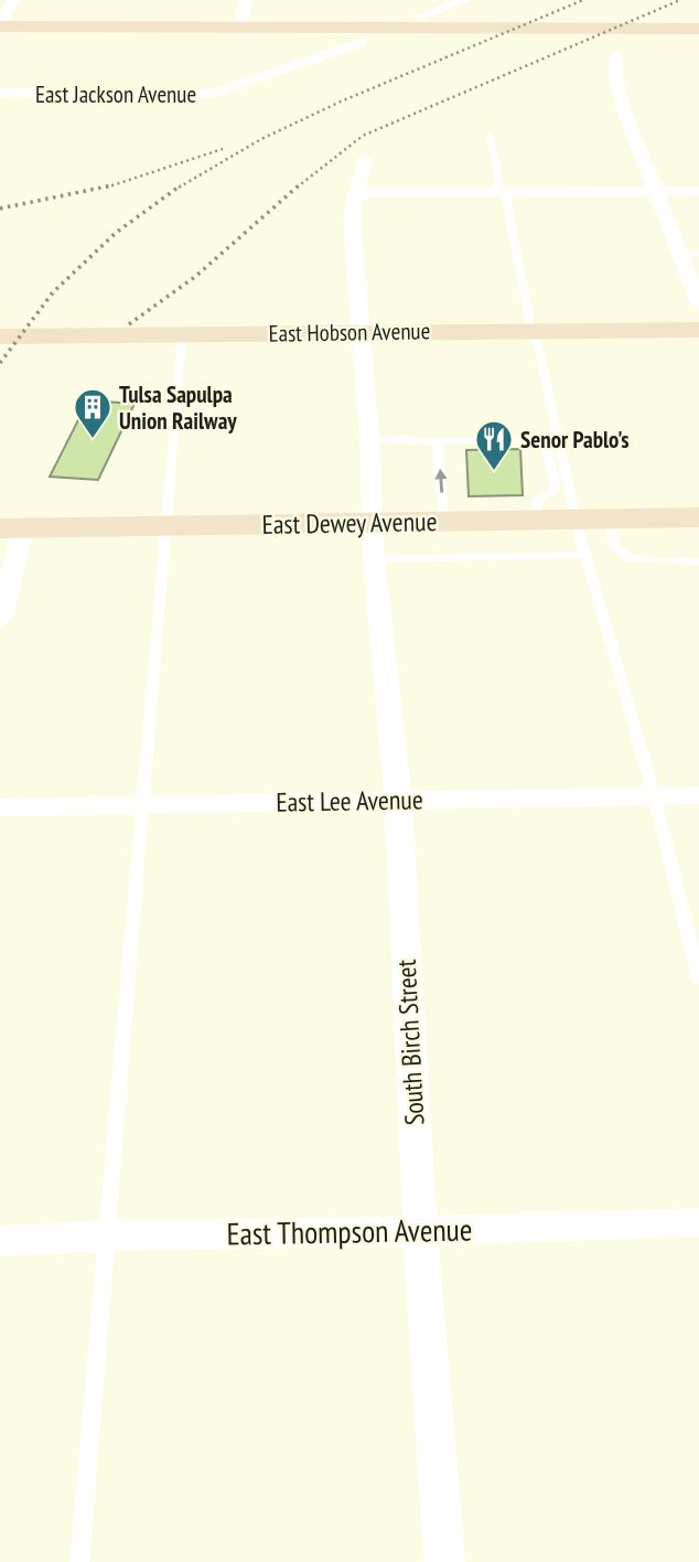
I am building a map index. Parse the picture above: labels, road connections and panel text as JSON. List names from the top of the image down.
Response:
{
  "streets": {
    "street": [
      "East Jackson Avenue",
      "East Hobson Avenue",
      "East Dewey Avenue",
      "East Lee Avenue",
      "South Birch Street",
      "East Thompson Avenue"
    ]
  },
  "crossings": [
    ["East Hobson Avenue", "South Birch Street"],
    ["East Dewey Avenue", "South Birch Street"],
    ["East Lee Avenue", "South Birch Street"],
    ["South Birch Street", "East Thompson Avenue"]
  ],
  "places": {
    "building": ["Tulsa Sapulpa Union Railway"],
    "restaurant": ["Senor Pablo's"]
  }
}
